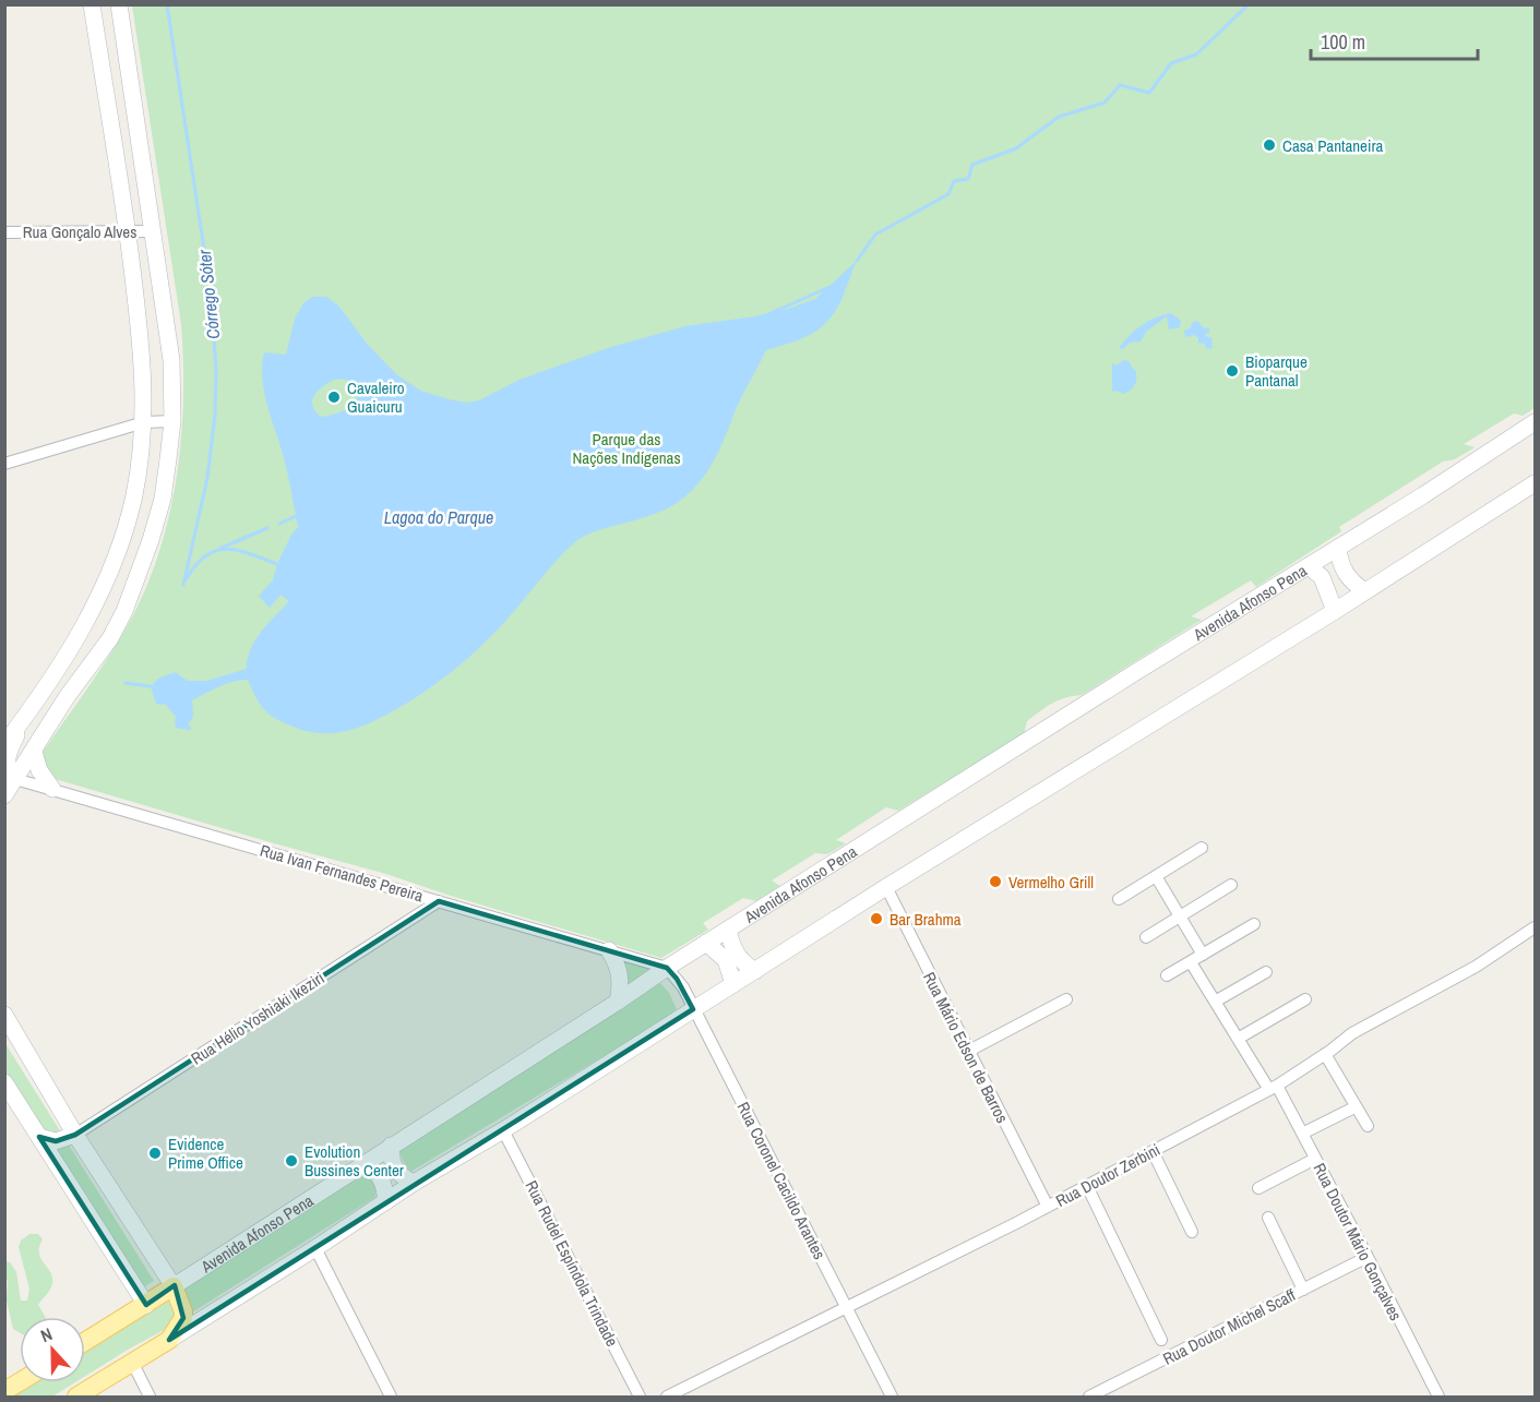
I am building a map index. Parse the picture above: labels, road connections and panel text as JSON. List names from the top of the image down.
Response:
{
  "streets": {
    "main road": ["Avenida Afonso Pena"],
    "street": [
      "Rua Gonçalo Alves",
      "Rua Ivan Fernandes Pereira",
      "Rua Hélio Yoshiaki Ikeziri",
      "Rua Mário Edson de Barros",
      "Rua Doutor Zerbini",
      "Rua Coronel Cacildo Arantes",
      "Rua Doutor Mário Gonçalves",
      "Rua Rudel Espíndola Trindade",
      "Rua Doutor Michel Scaff"
    ]
  },
  "crossings": [
    ["Avenida Afonso Pena", "Rua Ivan Fernandes Pereira"],
    ["Avenida Afonso Pena", "Rua Coronel Cacildo Arantes"],
    ["Rua Ivan Fernandes Pereira", "Rua Hélio Yoshiaki Ikeziri"],
    ["Rua Ivan Fernandes Pereira", "Rua Coronel Cacildo Arantes"],
    ["Rua Mário Edson de Barros", "Rua Doutor Zerbini"],
    ["Rua Doutor Zerbini", "Rua Coronel Cacildo Arantes"],
    ["Rua Doutor Zerbini", "Rua Doutor Mário Gonçalves"],
    ["Rua Doutor Mário Gonçalves", "Rua Doutor Michel Scaff"]
  ],
  "water": ["Córrego Sóter", "Lagoa do Parque"],
  "parks": ["Parque das Nações Indígenas"],
  "places": [
    "Casa Pantaneira",
    "Bioparque Pantanal",
    "Cavaleiro Guaicuru",
    "Vermelho Grill",
    "Bar Brahma",
    "Evidence Prime Office",
    "Evolution Bussines Center"
  ],
  "scale_bar": "100 m",
  "north": "top"
}
